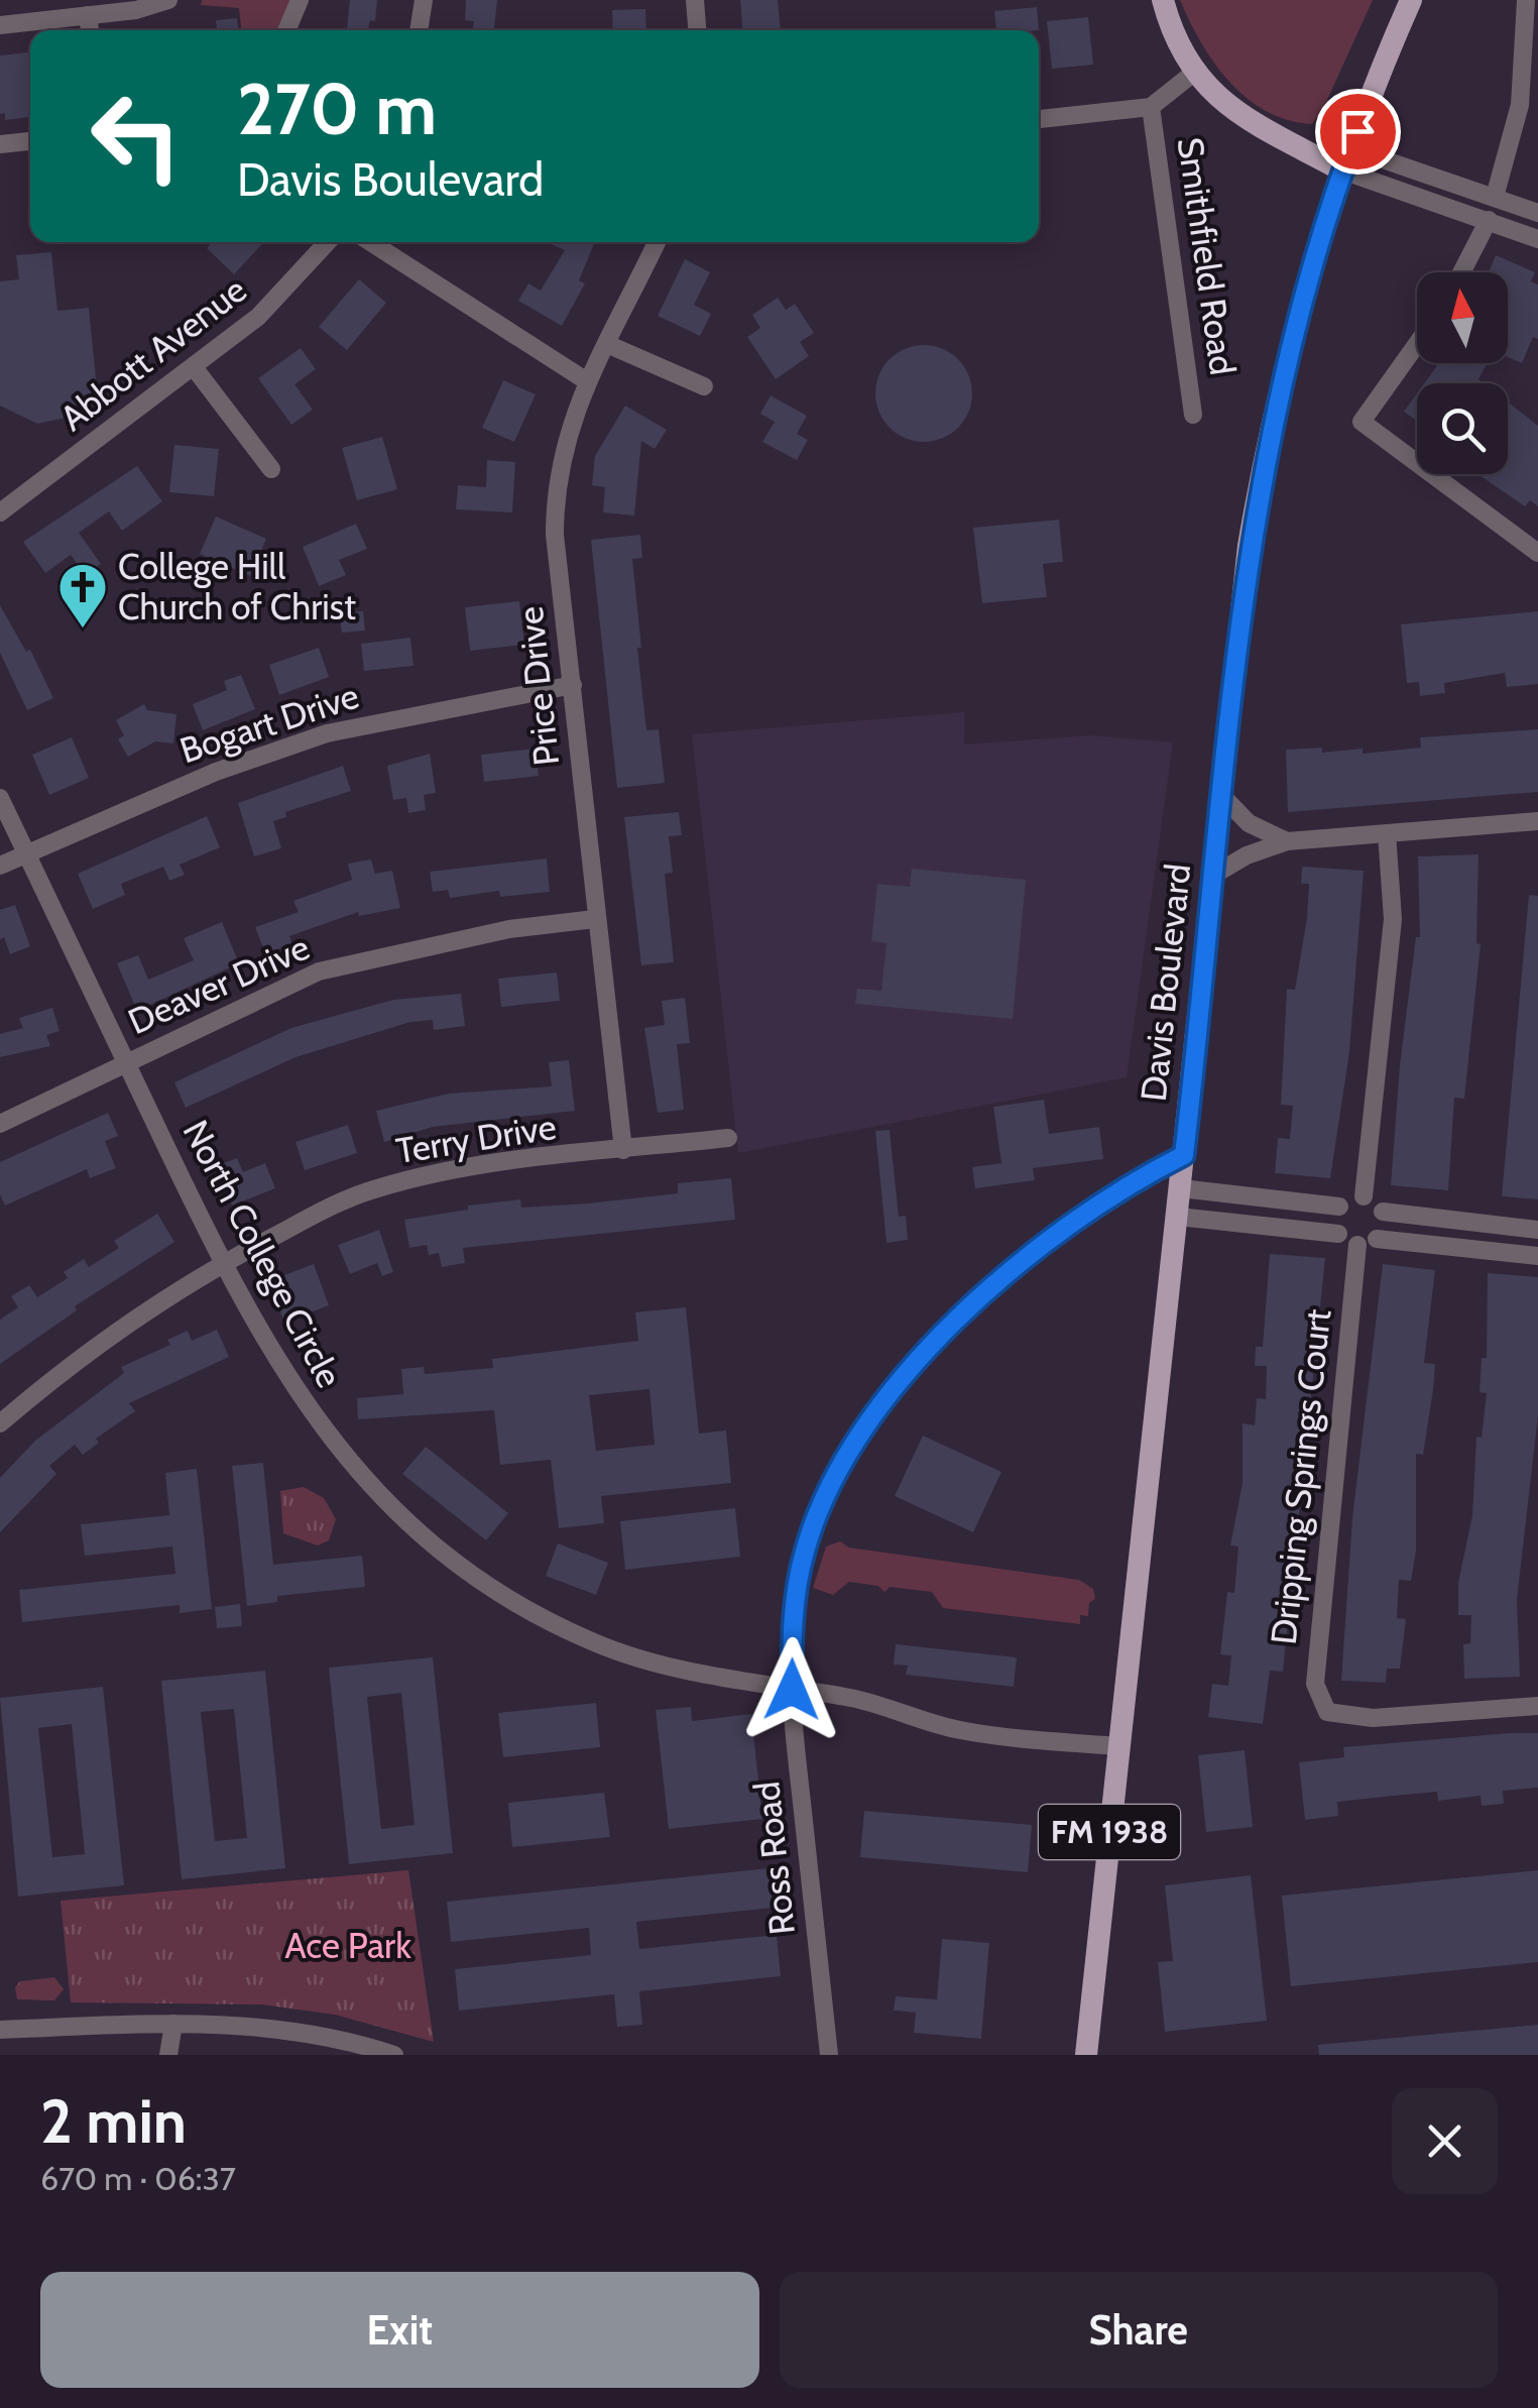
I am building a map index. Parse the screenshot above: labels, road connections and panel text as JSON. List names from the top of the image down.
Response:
{
  "streets": {
    "main road": ["Smithfield Road", "Davis Boulevard", "FM 1938"],
    "street": [
      "Abbott Avenue",
      "Price Drive",
      "Bogart Drive",
      "Deaver Drive",
      "Terry Drive",
      "North College Circle",
      "Dripping Springs Court",
      "Ross Road"
    ]
  },
  "crossings": [
    ["Smithfield Road", "Davis Boulevard"],
    ["Price Drive", "Bogart Drive"],
    ["Price Drive", "Deaver Drive"],
    ["Price Drive", "Terry Drive"],
    ["Bogart Drive", "North College Circle"],
    ["Davis Boulevard", "North College Circle"],
    ["Davis Boulevard", "Ross Road"],
    ["Deaver Drive", "North College Circle"],
    ["Terry Drive", "North College Circle"],
    ["North College Circle", "Ross Road"]
  ],
  "parks": ["Ace Park"],
  "places": {
    "church": ["College Hill Church of Christ"]
  },
  "north": "top",
  "page": {
    "turn": ["270 m", "Davis Boulevard"],
    "heading": ["2 min", "670 m · 06:37"],
    "buttons": ["Exit", "Share"]
  }
}
